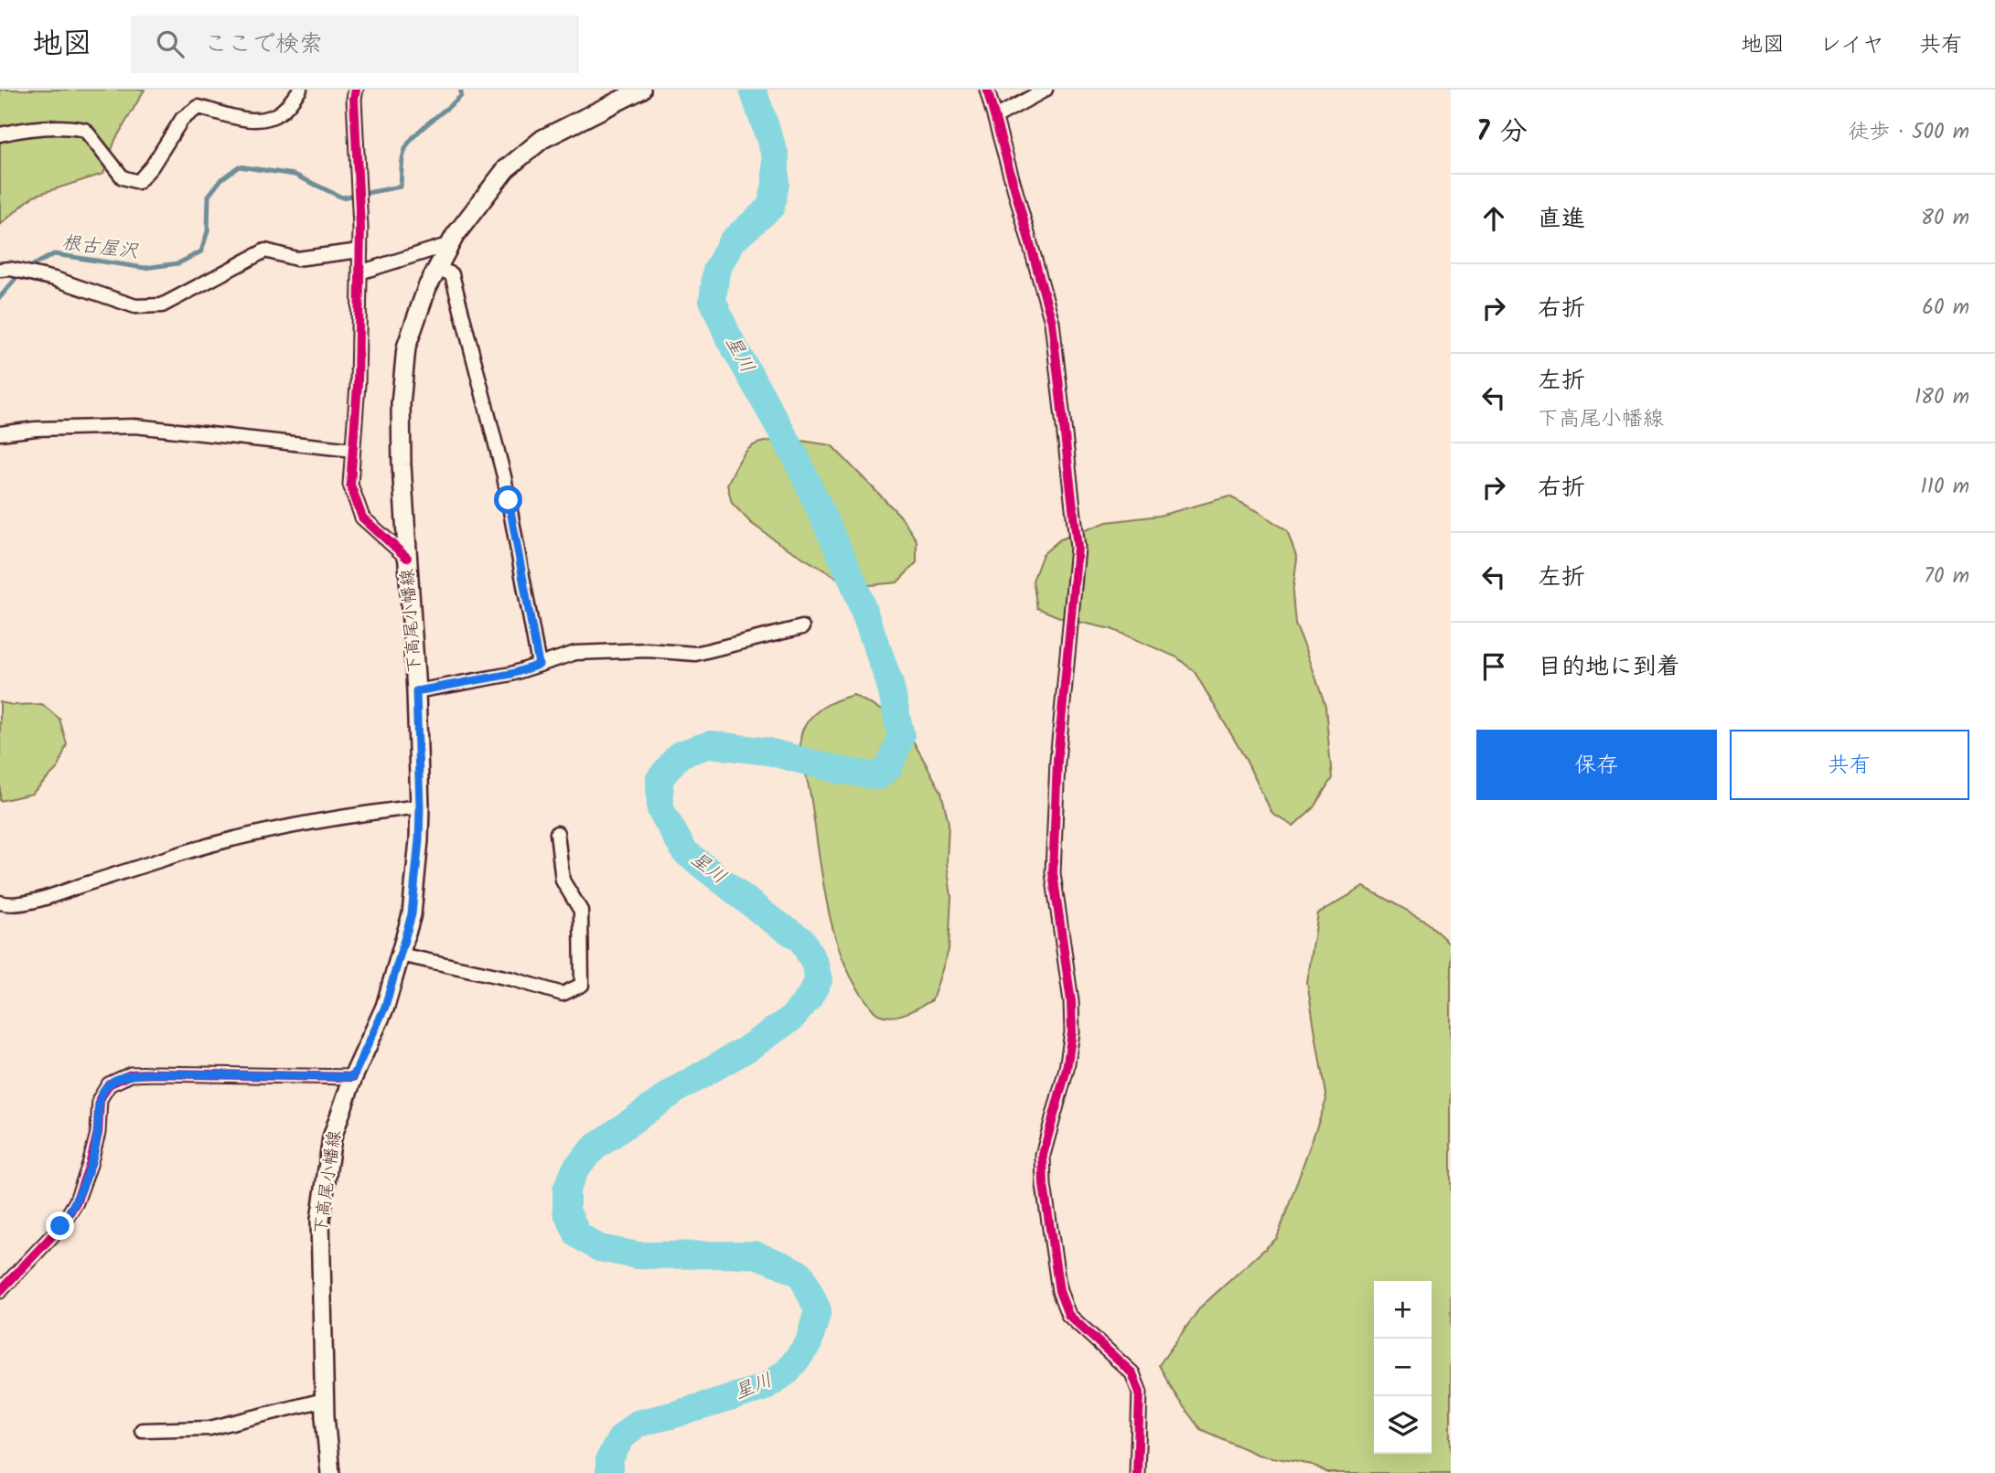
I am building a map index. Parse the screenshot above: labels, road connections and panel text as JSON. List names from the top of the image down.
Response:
{
  "streets": {
    "main road": ["下高尾小幡線"]
  },
  "water": ["根古屋沢", "星川"],
  "page": {
    "header": "地図",
    "search": "ここで検索",
    "nav": ["地図", "レイヤ", "共有"],
    "heading": ["7 分", "徒歩 · 500 m"],
    "list": [
      ["直進", "80 m"],
      ["右折", "60 m"],
      ["左折", "下高尾小幡線", "180 m"],
      ["右折", "110 m"],
      ["左折", "70 m"],
      "目的地に到着"
    ],
    "buttons": ["保存", "共有"],
    "map_buttons": ["+", "−"]
  }
}
